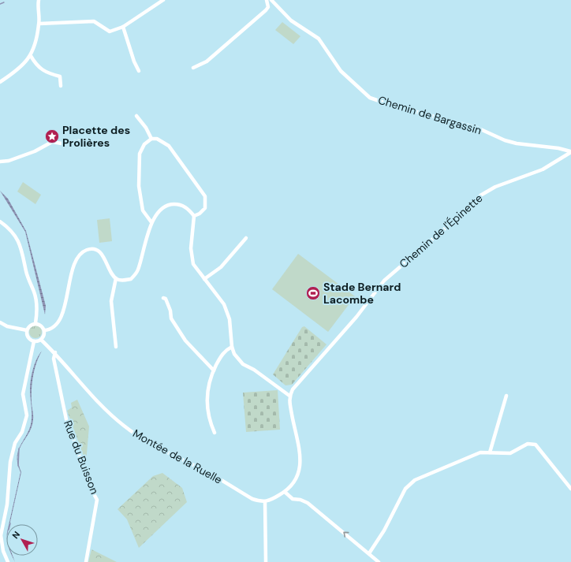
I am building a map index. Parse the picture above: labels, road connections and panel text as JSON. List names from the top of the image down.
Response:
{
  "streets": {
    "street": [
      "Chemin de Bargassin",
      "Chemin de l'Épinette",
      "Montée de la Ruelle",
      "Rue du Buisson"
    ]
  },
  "crossings": [
    ["Chemin de Bargassin", "Chemin de l'Épinette"],
    ["Montée de la Ruelle", "Rue du Buisson"]
  ],
  "places": {
    "place": ["Placette des Prolières"],
    "sports": ["Stade Bernard Lacombe"]
  },
  "north": "top left"
}
